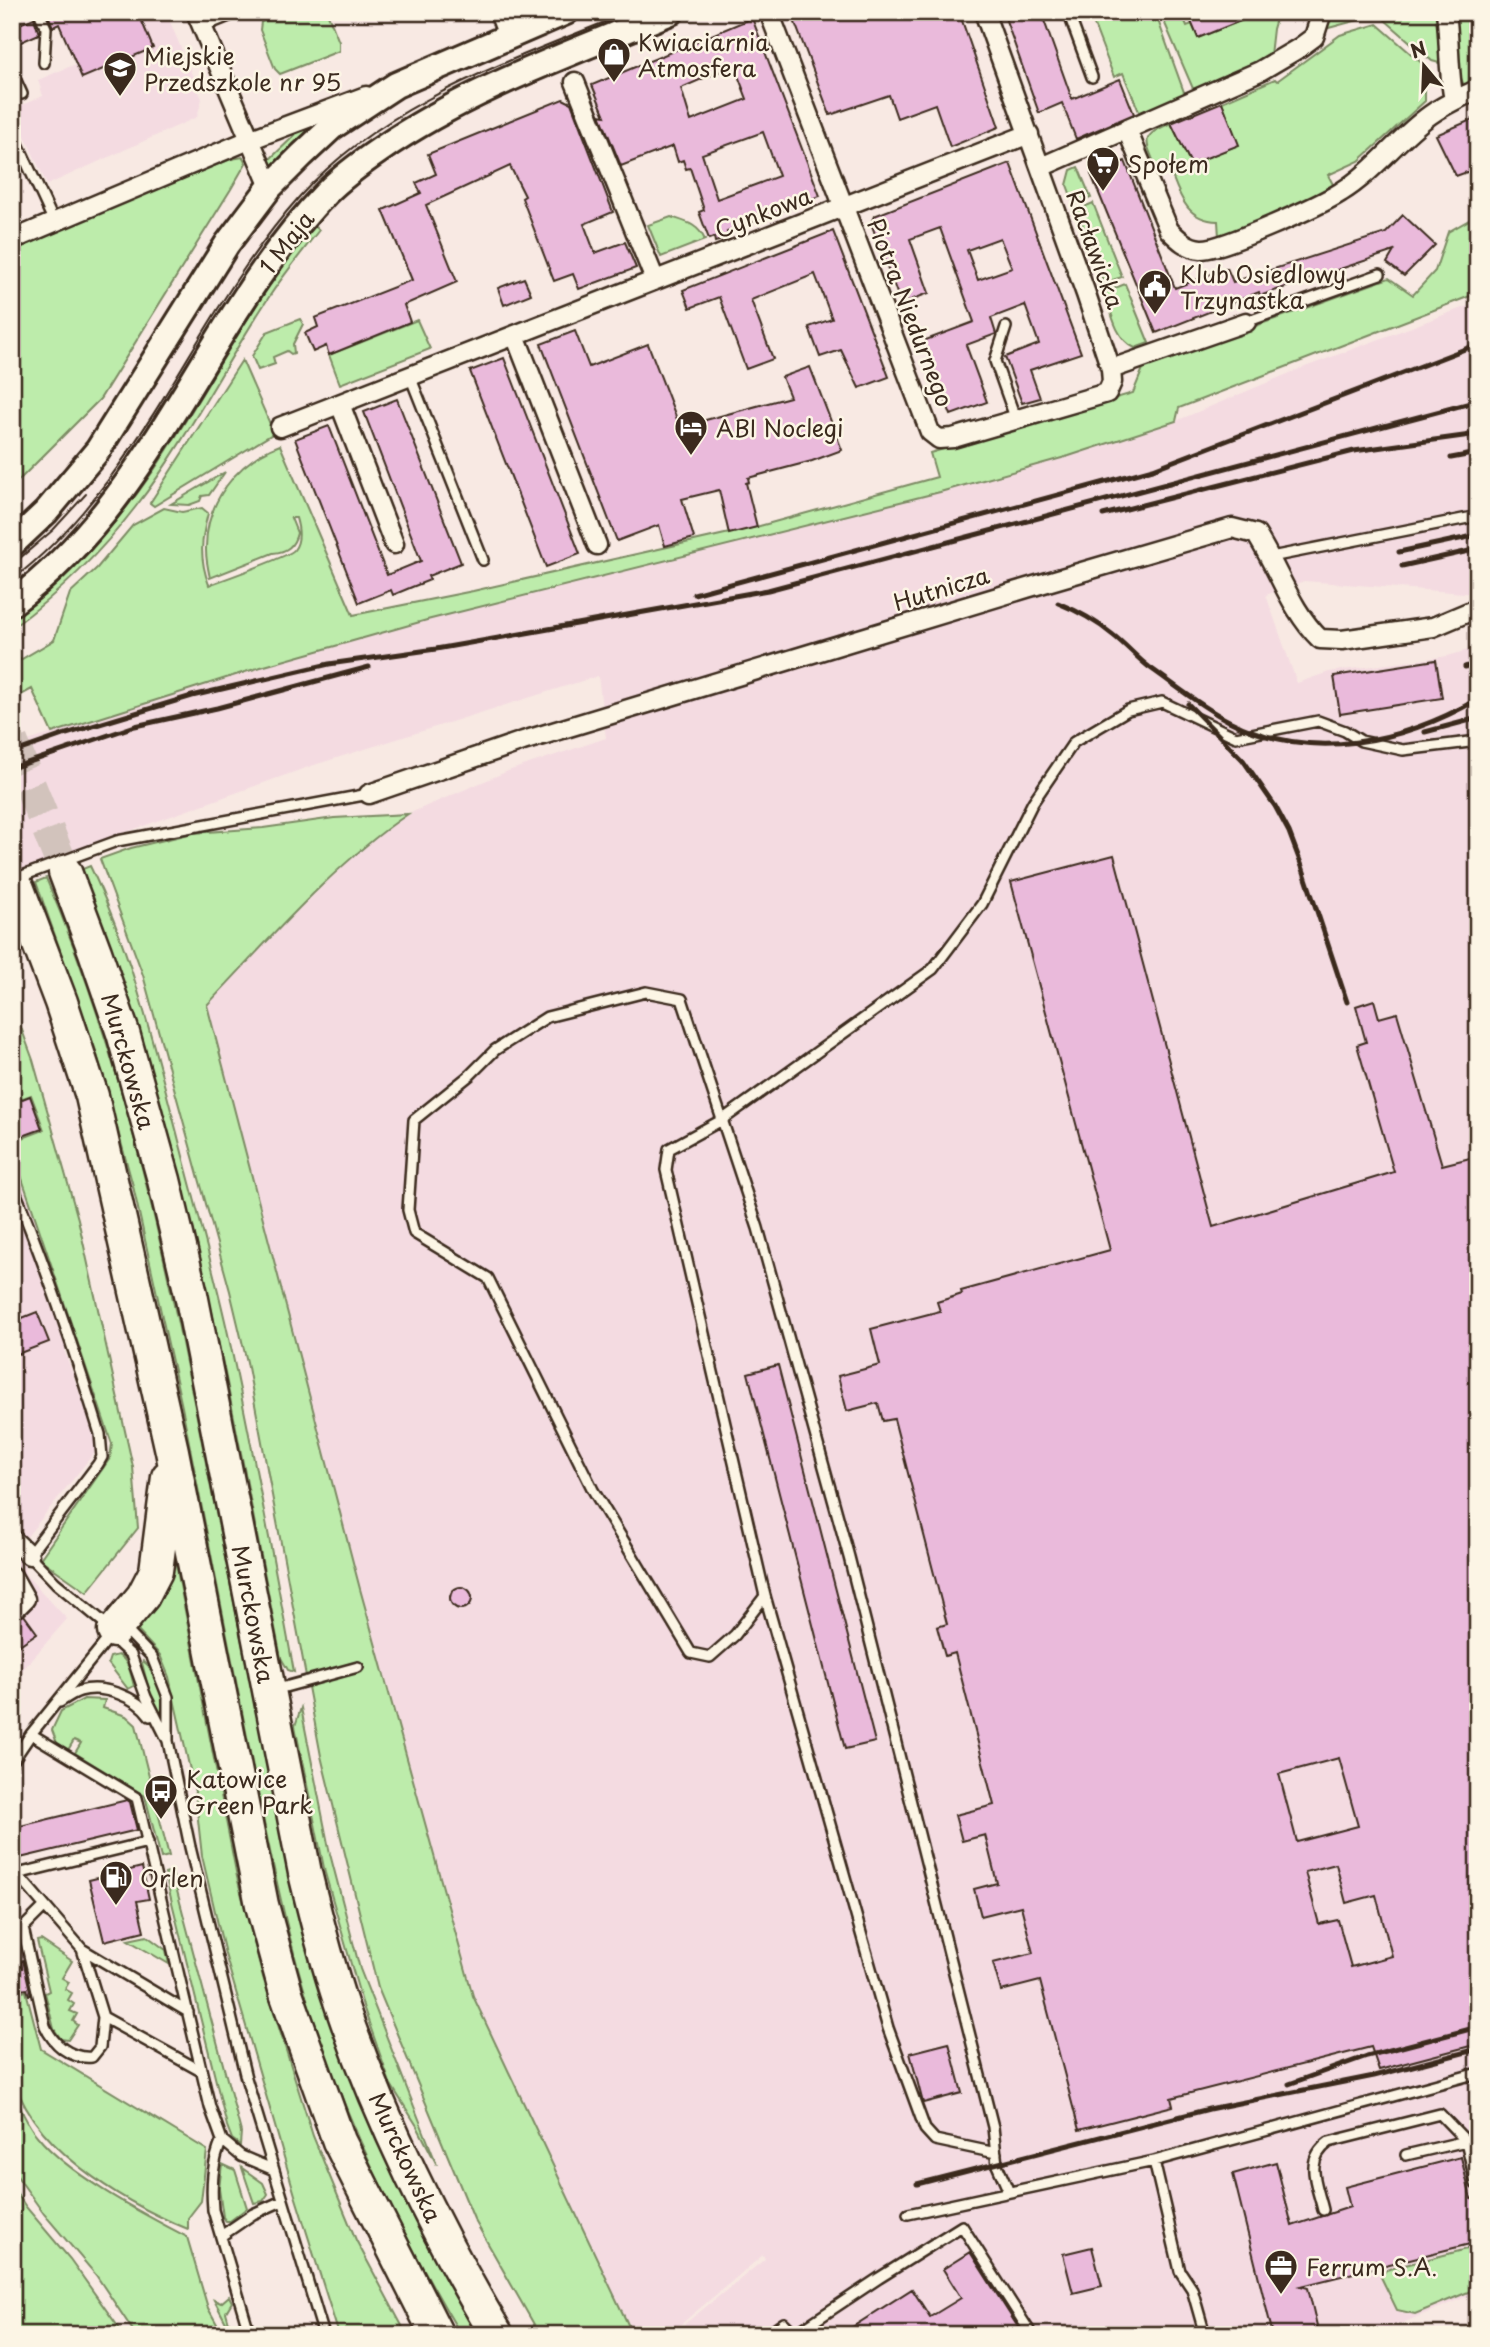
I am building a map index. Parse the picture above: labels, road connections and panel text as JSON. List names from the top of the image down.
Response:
{
  "streets": {
    "highway": ["Murckowska"],
    "street": [
      "Cynkowa",
      "1 Maja",
      "Racławicka",
      "Piotra Niedurnego",
      "Hutnicza"
    ]
  },
  "crossings": [
    ["Cynkowa", "Racławicka"],
    ["Cynkowa", "Piotra Niedurnego"],
    ["Racławicka", "Piotra Niedurnego"]
  ],
  "places": {
    "shop": ["Kwiaciarnia Atmosfera"],
    "school or university": ["Miejskie Przedszkole nr 95"],
    "supermarket": ["Społem"],
    "public building": ["Klub Osiedlowy Trzynastka"],
    "hotel": ["ABI Noclegi"],
    "bus stop": ["Katowice Green Park"],
    "fuel station": ["Orlen"],
    "office": ["Ferrum S.A."]
  },
  "north": "top"
}
